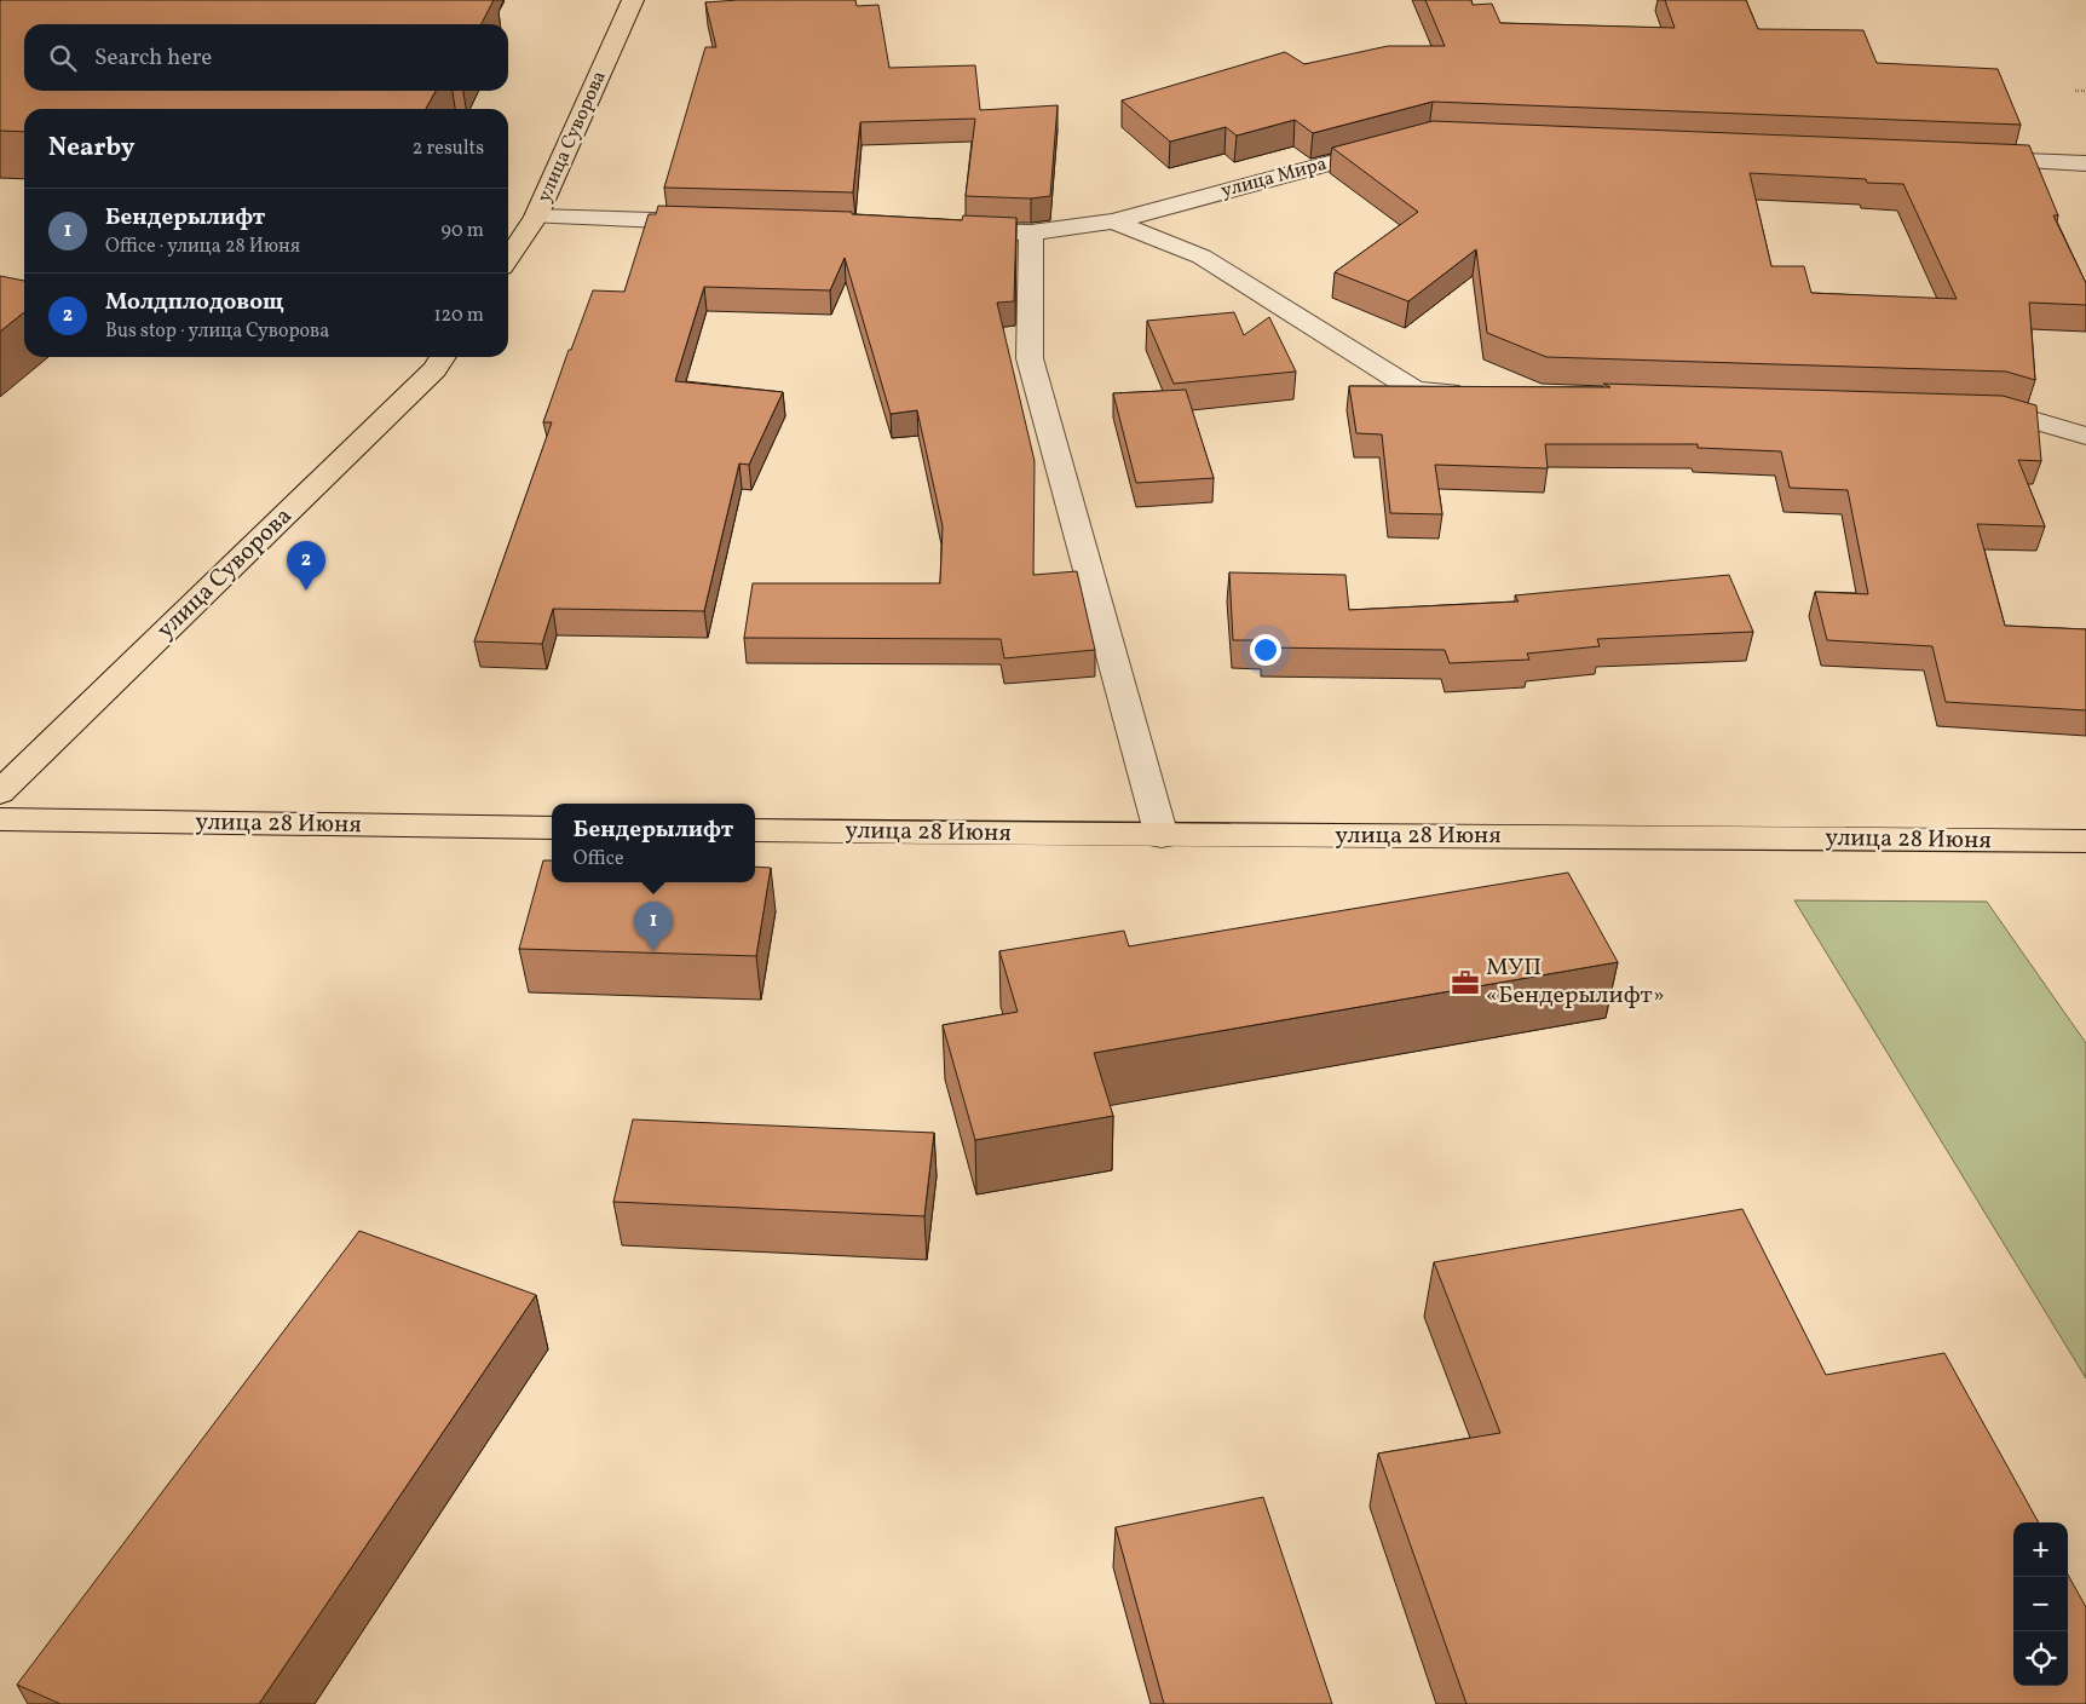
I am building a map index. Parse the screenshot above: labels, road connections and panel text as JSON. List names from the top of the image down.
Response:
{
  "streets": {
    "main road": ["улица Суворова", "улица 28 Июня"],
    "street": ["улица Мира"]
  },
  "places": {
    "office": ["МУП «Бендерылифт»"]
  },
  "page": {
    "search": "Search here",
    "heading": ["Nearby", "2 results"],
    "list": [
      {
        "mark": "1",
        "name": "Бендерылифт",
        "note": "Office · улица 28 Июня",
        "value": "90 m"
      },
      {
        "mark": "2",
        "name": "Молдплодовощ",
        "note": "Bus stop · улица Суворова",
        "value": "120 m"
      }
    ],
    "pins": ["2", "1"],
    "popup": ["Бендерылифт", "Office"],
    "map_buttons": ["+", "−"]
  }
}
